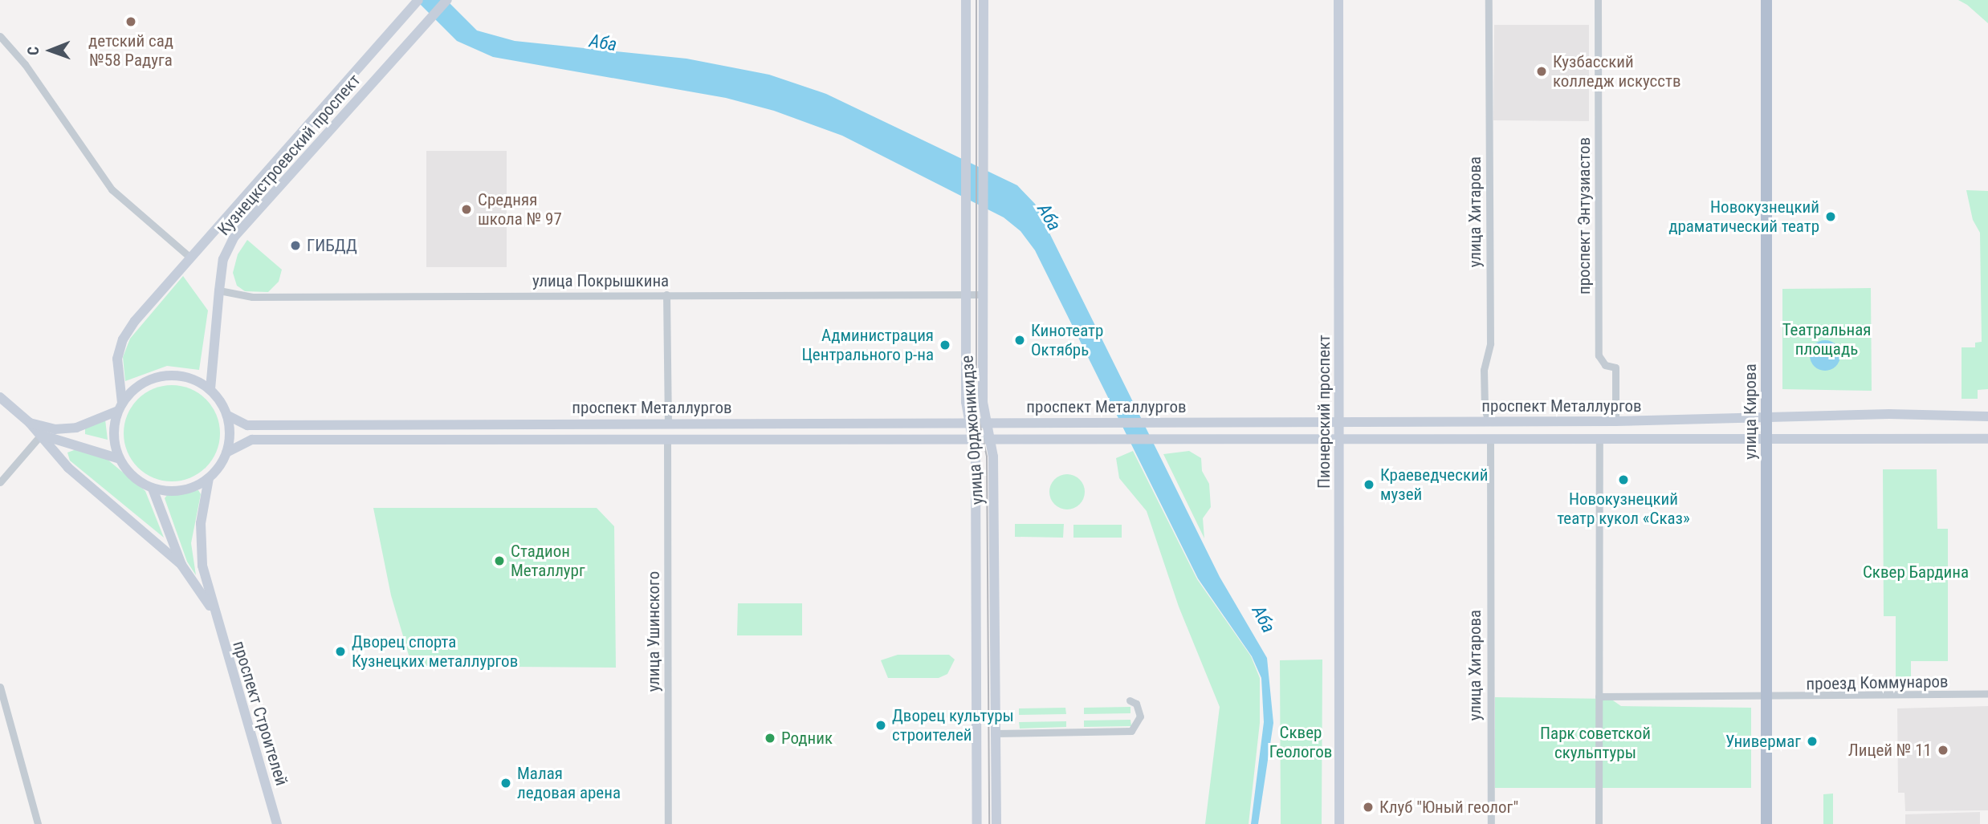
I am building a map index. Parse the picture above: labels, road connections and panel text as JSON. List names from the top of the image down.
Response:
{
  "streets": {
    "main road": [
      "Кузнецкстроевский проспект",
      "проспект Металлургов",
      "Пионерский проспект",
      "улица Кирова",
      "улица Орджоникидзе",
      "проспект Строителей"
    ],
    "street": [
      "улица Хитарова",
      "проспект Энтузиастов",
      "улица Покрышкина",
      "улица Ушинского",
      "проезд Коммунаров"
    ]
  },
  "crossings": [
    ["Кузнецкстроевский проспект", "улица Покрышкина"],
    ["Кузнецкстроевский проспект", "проспект Металлургов"],
    ["улица Хитарова", "проспект Металлургов"],
    ["проспект Энтузиастов", "проспект Металлургов"],
    ["улица Покрышкина", "улица Орджоникидзе"],
    ["проспект Металлургов", "Пионерский проспект"],
    ["проспект Металлургов", "улица Кирова"],
    ["проспект Металлургов", "улица Орджоникидзе"],
    ["проспект Металлургов", "улица Ушинского"],
    ["улица Кирова", "проезд Коммунаров"]
  ],
  "water": ["Аба"],
  "parks": [
    "Театральная площадь",
    "Сквер Бардина",
    "Сквер Геологов",
    "Парк советской скульптуры"
  ],
  "places": [
    "детский сад №58 Радуга",
    "Кузбасский колледж искусств",
    "Средняя школа № 97",
    "Новокузнецкий драматический театр",
    "ГИБДД",
    "Кинотеатр Октябрь",
    "Администрация Центрального р-на",
    "Новокузнецкий театр кукол «Сказ»",
    "Краеведческий музей",
    "Стадион Металлург",
    "Дворец спорта Кузнецких металлургов",
    "Дворец культуры строителей",
    "Родник",
    "Универмаг",
    "Лицей № 11",
    "Малая ледовая арена",
    "Клуб \"Юный геолог\""
  ],
  "north": "left"
}
